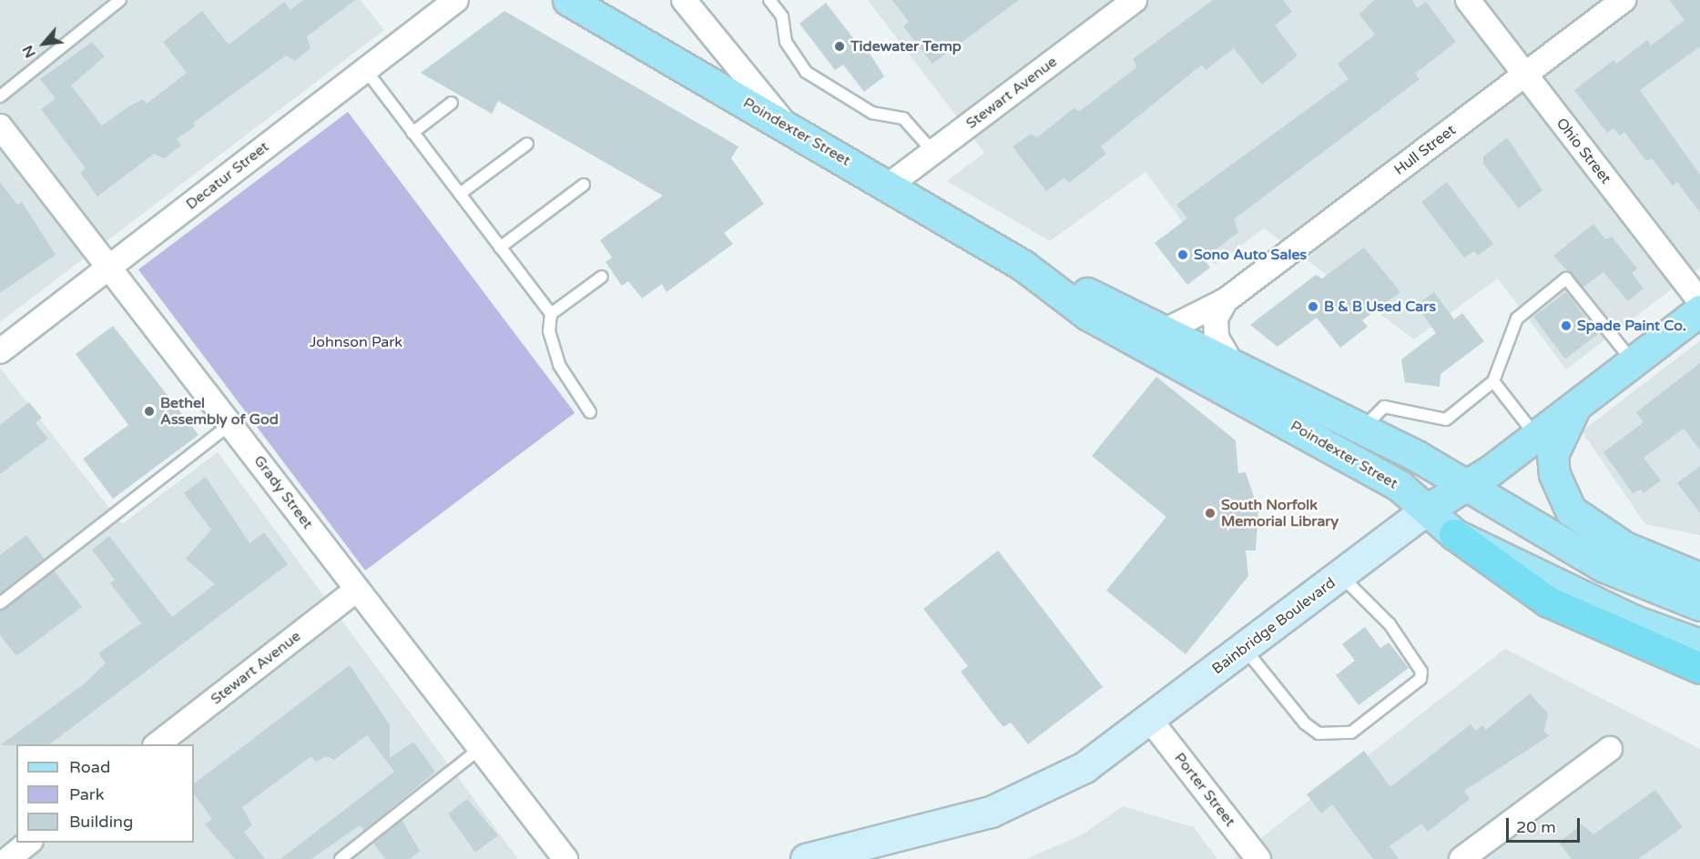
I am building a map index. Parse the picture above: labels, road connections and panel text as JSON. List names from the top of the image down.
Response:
{
  "streets": {
    "main road": ["Poindexter Street", "Bainbridge Boulevard"],
    "street": [
      "Stewart Avenue",
      "Hull Street",
      "Ohio Street",
      "Decatur Street",
      "Grady Street",
      "Porter Street"
    ]
  },
  "crossings": [
    ["Stewart Avenue", "Poindexter Street"],
    ["Stewart Avenue", "Grady Street"],
    ["Poindexter Street", "Hull Street"],
    ["Poindexter Street", "Bainbridge Boulevard"],
    ["Hull Street", "Ohio Street"],
    ["Decatur Street", "Grady Street"],
    ["Bainbridge Boulevard", "Porter Street"]
  ],
  "parks": ["Johnson Park"],
  "places": [
    "Tidewater Temp",
    "Sono Auto Sales",
    "B & B Used Cars",
    "Spade Paint Co.",
    "Bethel Assembly of God",
    "South Norfolk Memorial Library"
  ],
  "legend": ["Road", "Park", "Building"],
  "scale_bar": "20 m",
  "north": "bottom left"
}
